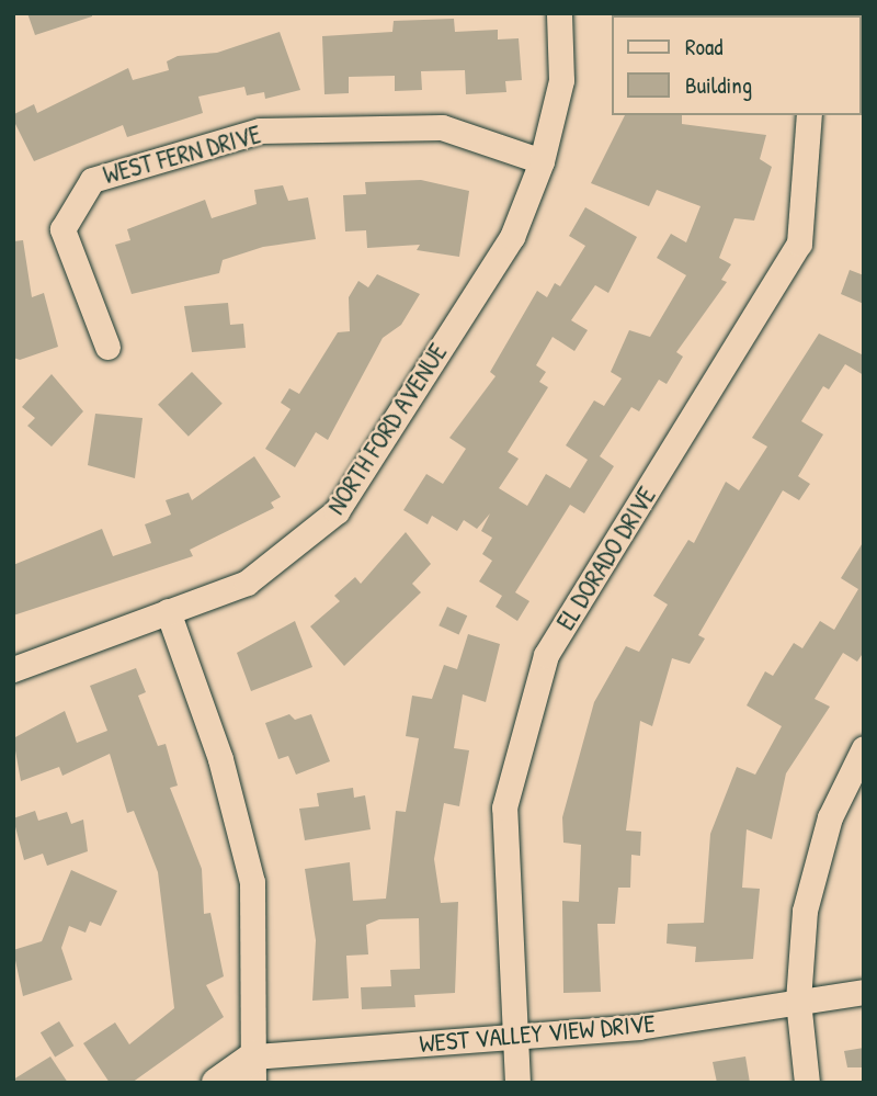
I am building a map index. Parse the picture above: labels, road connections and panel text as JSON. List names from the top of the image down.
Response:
{
  "streets": {
    "street": [
      "WEST FERN DRIVE",
      "NORTH FORD AVENUE",
      "EL DORADO DRIVE",
      "WEST VALLEY VIEW DRIVE"
    ]
  },
  "crossings": [
    ["WEST FERN DRIVE", "NORTH FORD AVENUE"],
    ["EL DORADO DRIVE", "WEST VALLEY VIEW DRIVE"]
  ],
  "legend": ["Road", "Building"]
}
